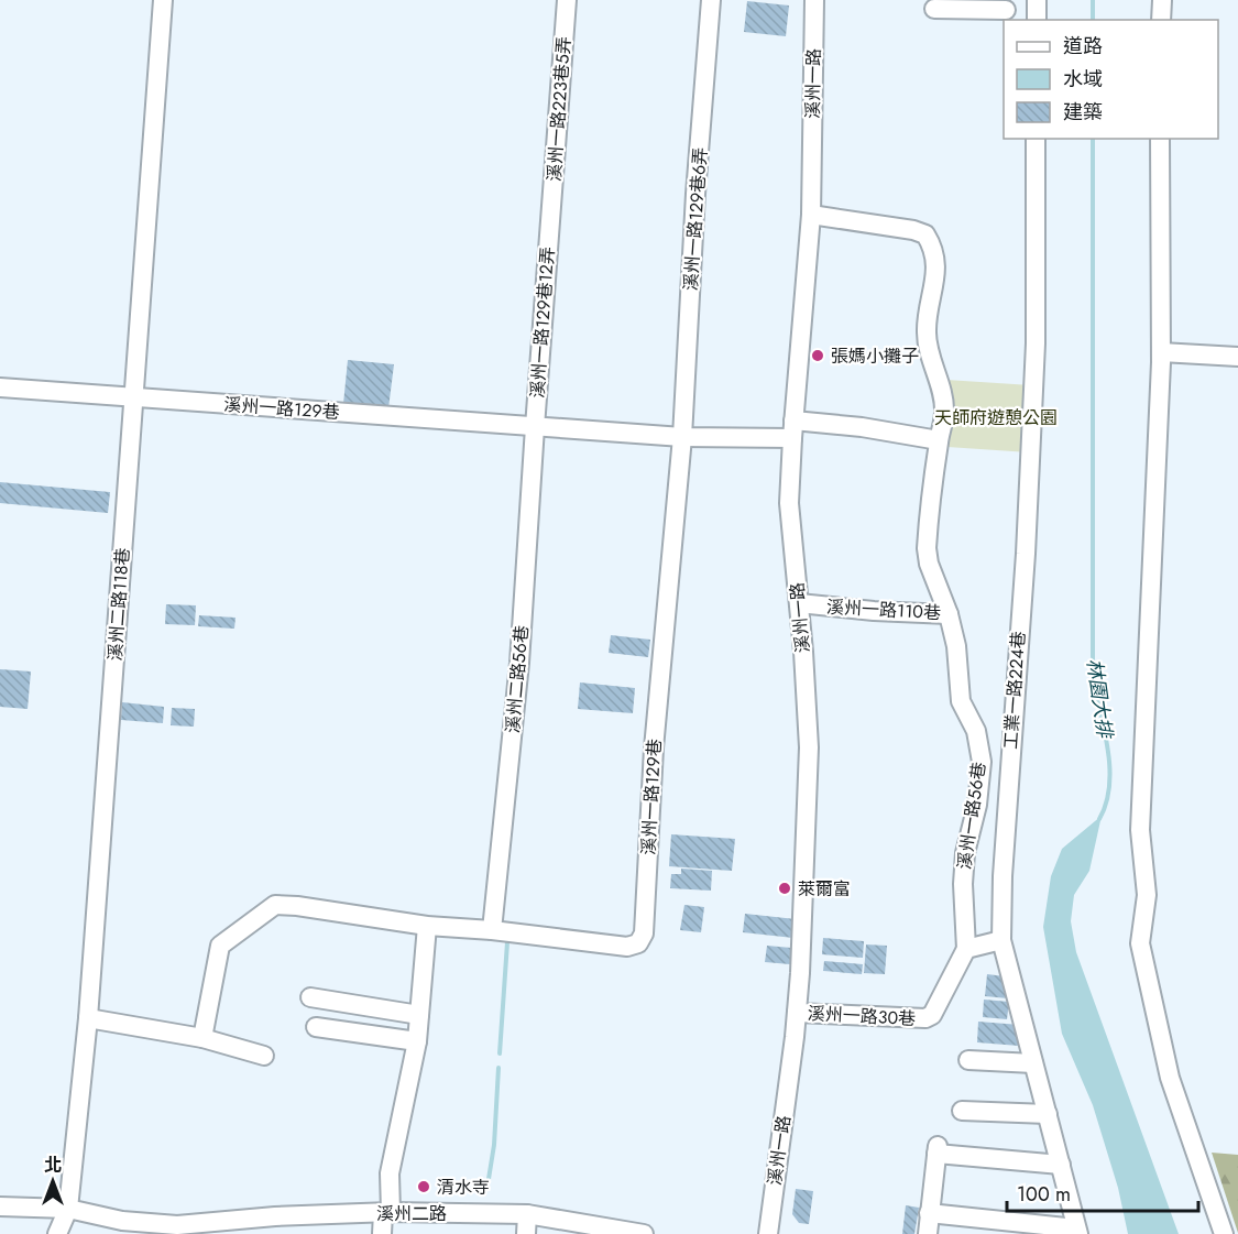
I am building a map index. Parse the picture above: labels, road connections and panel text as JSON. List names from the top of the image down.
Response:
{
  "streets": {
    "street": [
      "溪州一路",
      "溪州一路223巷5弄",
      "溪州一路129巷6弄",
      "溪州一路129巷12弄",
      "溪州一路129巷",
      "溪州二路118巷",
      "溪州一路110巷",
      "溪州二路56巷",
      "工業一路224巷",
      "溪州一路56巷",
      "溪州一路30巷",
      "溪州二路"
    ]
  },
  "crossings": [
    ["溪州一路", "溪州一路129巷"],
    ["溪州一路", "溪州一路110巷"],
    ["溪州一路", "溪州一路30巷"],
    ["溪州一路223巷5弄", "溪州一路129巷12弄"],
    ["溪州一路129巷6弄", "溪州一路129巷"],
    ["溪州一路129巷12弄", "溪州一路129巷"],
    ["溪州一路129巷12弄", "溪州二路56巷"],
    ["溪州一路129巷", "溪州二路118巷"],
    ["溪州一路129巷", "溪州一路110巷"],
    ["溪州一路129巷", "溪州二路56巷"],
    ["溪州二路118巷", "溪州二路"],
    ["溪州一路110巷", "溪州一路56巷"],
    ["溪州一路56巷", "溪州一路30巷"]
  ],
  "water": ["林園大排"],
  "parks": ["天師府遊憩公園"],
  "places": ["張媽小攤子", "萊爾富", "清水寺"],
  "legend": ["道路", "水域", "建築"],
  "scale_bar": "100 m",
  "north": "top"
}
